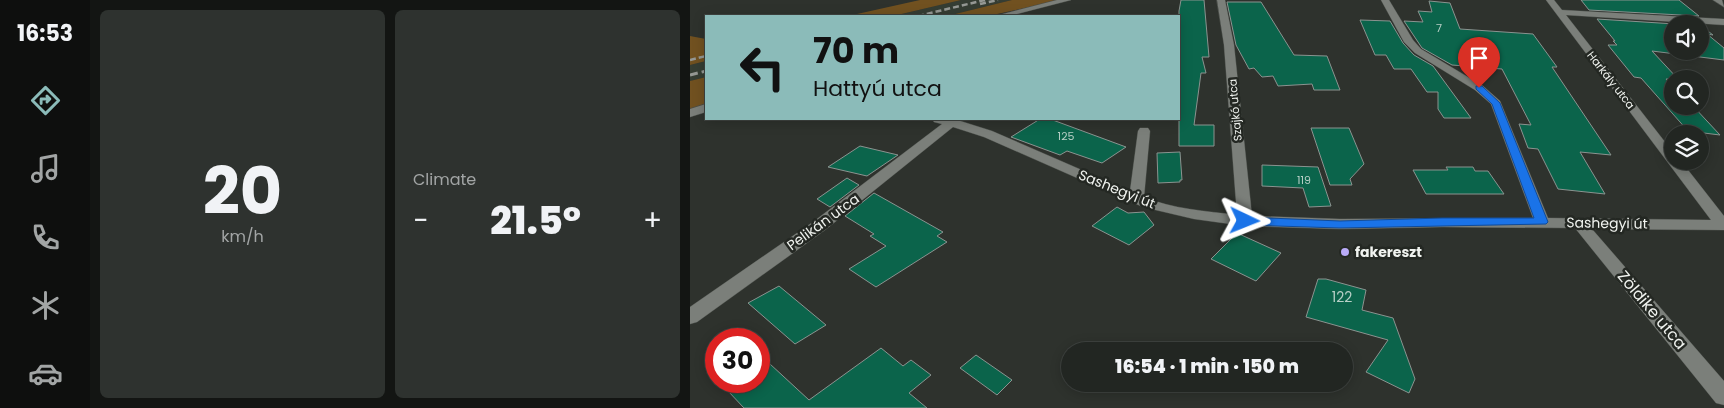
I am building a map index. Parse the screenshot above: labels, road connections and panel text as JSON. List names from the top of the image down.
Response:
{
  "streets": {
    "street": [
      "Harkály utca",
      "Szajkó utca",
      "Sashegyi út",
      "Pelikán utca",
      "Zöldike utca"
    ]
  },
  "crossings": [
    ["Harkály utca", "Sashegyi út"],
    ["Szajkó utca", "Sashegyi út"],
    ["Sashegyi út", "Pelikán utca"],
    ["Sashegyi út", "Zöldike utca"]
  ],
  "places": ["fakereszt"],
  "house_numbers": [
    "7",
    "125",
    "119",
    "122"
  ],
  "page": {
    "tabs": "16:53",
    "tile": [
      ["20", "km/h"],
      "Climate"
    ],
    "turn": ["70 m", "Hattyú utca"],
    "heat": ["−", "21.5°", "+"],
    "limit": "30",
    "trip": "16:54 · 1 min · 150 m"
  }
}
